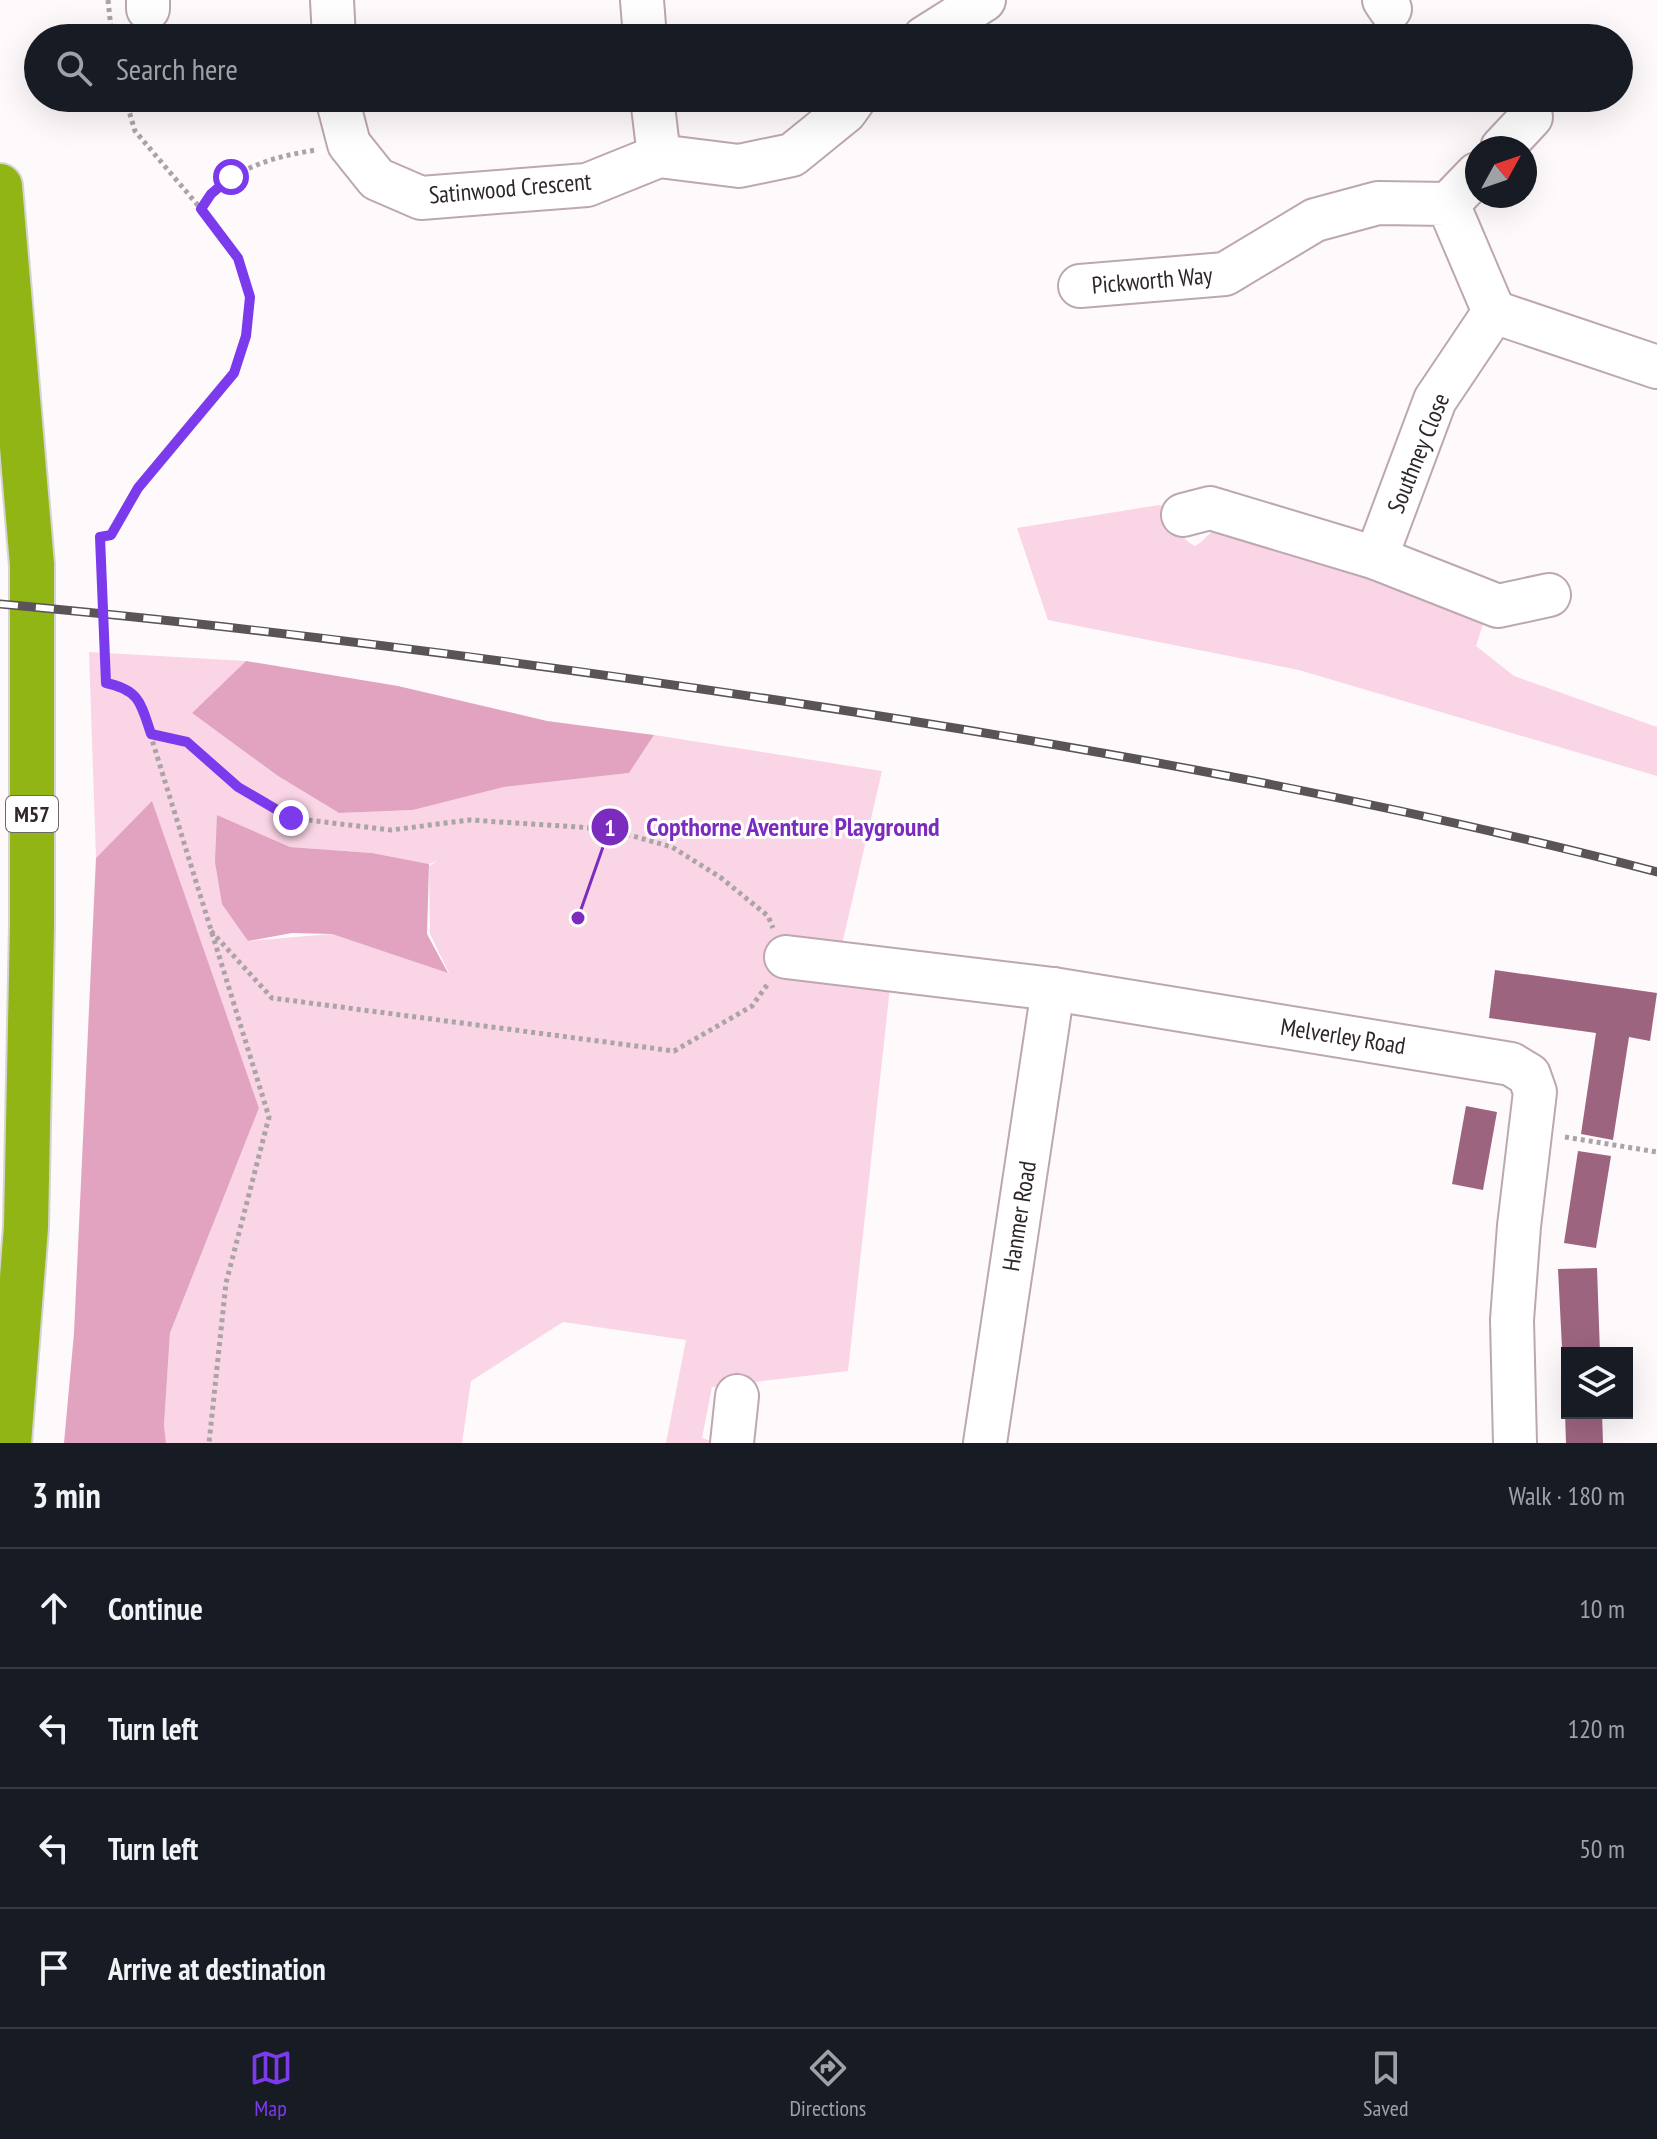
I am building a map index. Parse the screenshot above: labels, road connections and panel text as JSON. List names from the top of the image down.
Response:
{
  "streets": {
    "highway": ["M57"],
    "street": [
      "Satinwood Crescent",
      "Pickworth Way",
      "Southney Close",
      "Melverley Road",
      "Hanmer Road"
    ]
  },
  "crossings": [
    ["Melverley Road", "Hanmer Road"]
  ],
  "places": ["Copthorne Aventure Playground"],
  "north": "top right",
  "page": {
    "search": "Search here",
    "heading": ["3 min", "Walk · 180 m"],
    "list": [
      ["Continue", "10 m"],
      ["Turn left", "120 m"],
      ["Turn left", "50 m"],
      "Arrive at destination"
    ],
    "nav": ["Map", "Directions", "Saved"]
  }
}
